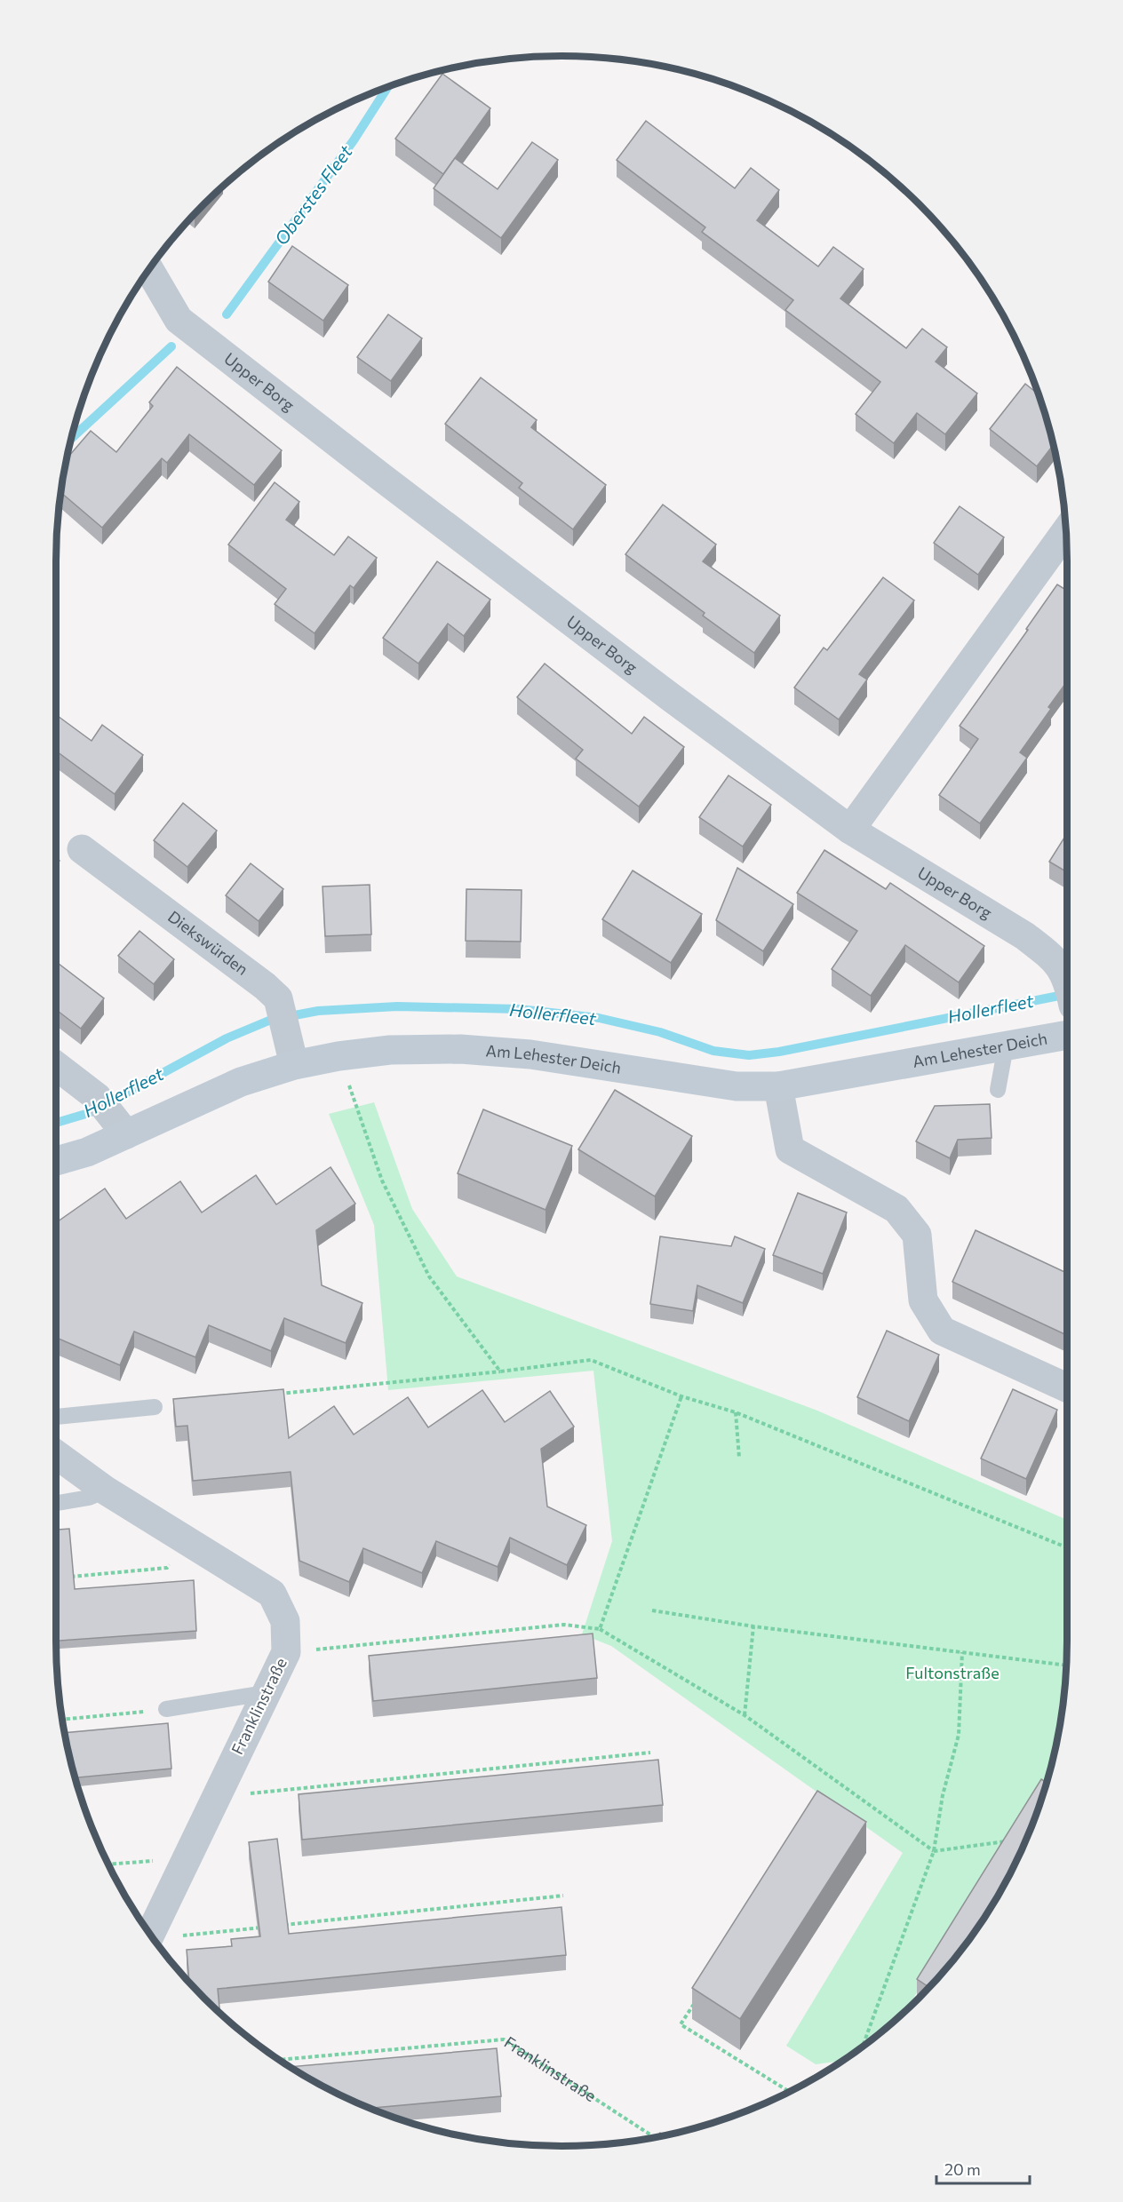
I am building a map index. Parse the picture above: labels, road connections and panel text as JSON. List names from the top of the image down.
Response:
{
  "streets": {
    "street": [
      "Upper Borg",
      "Diekswürden",
      "Am Lehester Deich",
      "Franklinstraße"
    ]
  },
  "crossings": [
    ["Diekswürden", "Am Lehester Deich"]
  ],
  "water": ["Oberstes Fleet", "Hollerfleet"],
  "parks": ["Fultonstraße"],
  "scale_bar": "20 m"
}
